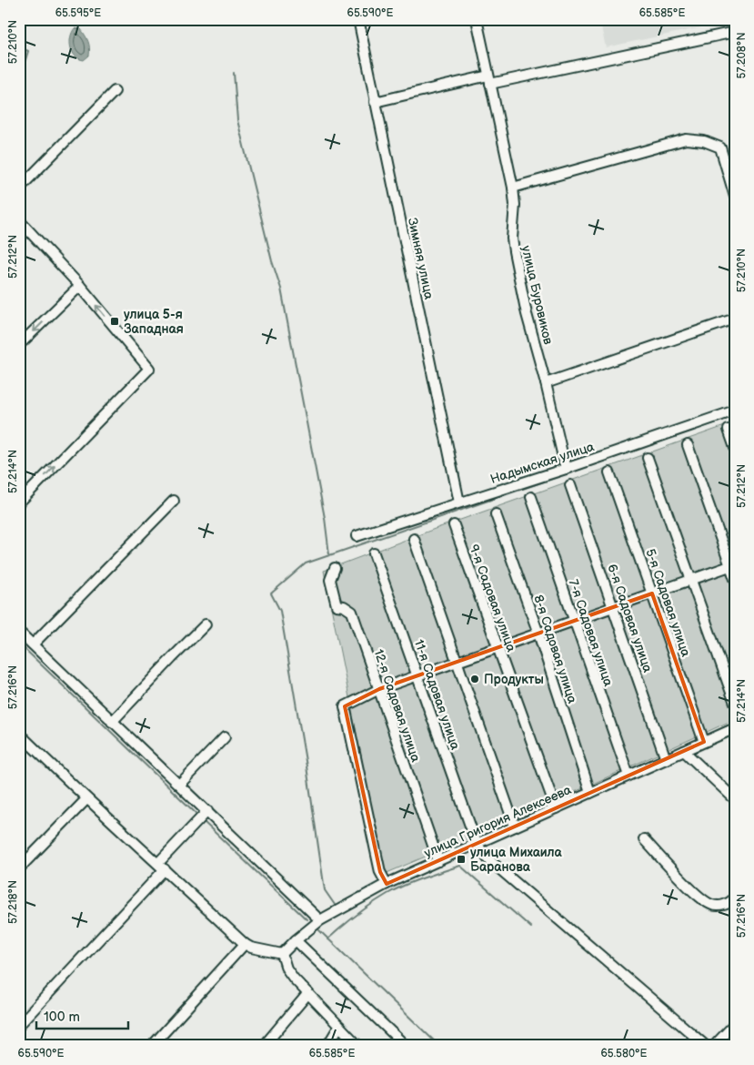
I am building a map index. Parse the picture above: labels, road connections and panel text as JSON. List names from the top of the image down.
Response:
{
  "streets": {
    "street": [
      "Зимняя улица",
      "улица Буровиков",
      "Надымская улица",
      "9-я Садовая улица",
      "5-я Садовая улица",
      "6-я Садовая улица",
      "7-я Садовая улица",
      "8-я Садовая улица",
      "11-я Садовая улица",
      "12-я Садовая улица",
      "улица Григория Алексеева"
    ]
  },
  "crossings": [
    ["Зимняя улица", "Надымская улица"],
    ["улица Буровиков", "Надымская улица"],
    ["9-я Садовая улица", "улица Григория Алексеева"],
    ["5-я Садовая улица", "улица Григория Алексеева"],
    ["6-я Садовая улица", "улица Григория Алексеева"],
    ["7-я Садовая улица", "улица Григория Алексеева"],
    ["8-я Садовая улица", "улица Григория Алексеева"],
    ["11-я Садовая улица", "улица Григория Алексеева"],
    ["12-я Садовая улица", "улица Григория Алексеева"]
  ],
  "places": {
    "transit": ["улица 5-я Западная", "улица Михаила Баранова"],
    "other": ["Продукты"]
  },
  "scale_bar": "100 m",
  "coordinates": [
    "65.595°E",
    "65.590°E",
    "65.585°E",
    "57.210°N",
    "57.208°N",
    "57.212°N",
    "57.214°N",
    "57.216°N",
    "57.218°N",
    "65.580°E"
  ]
}
